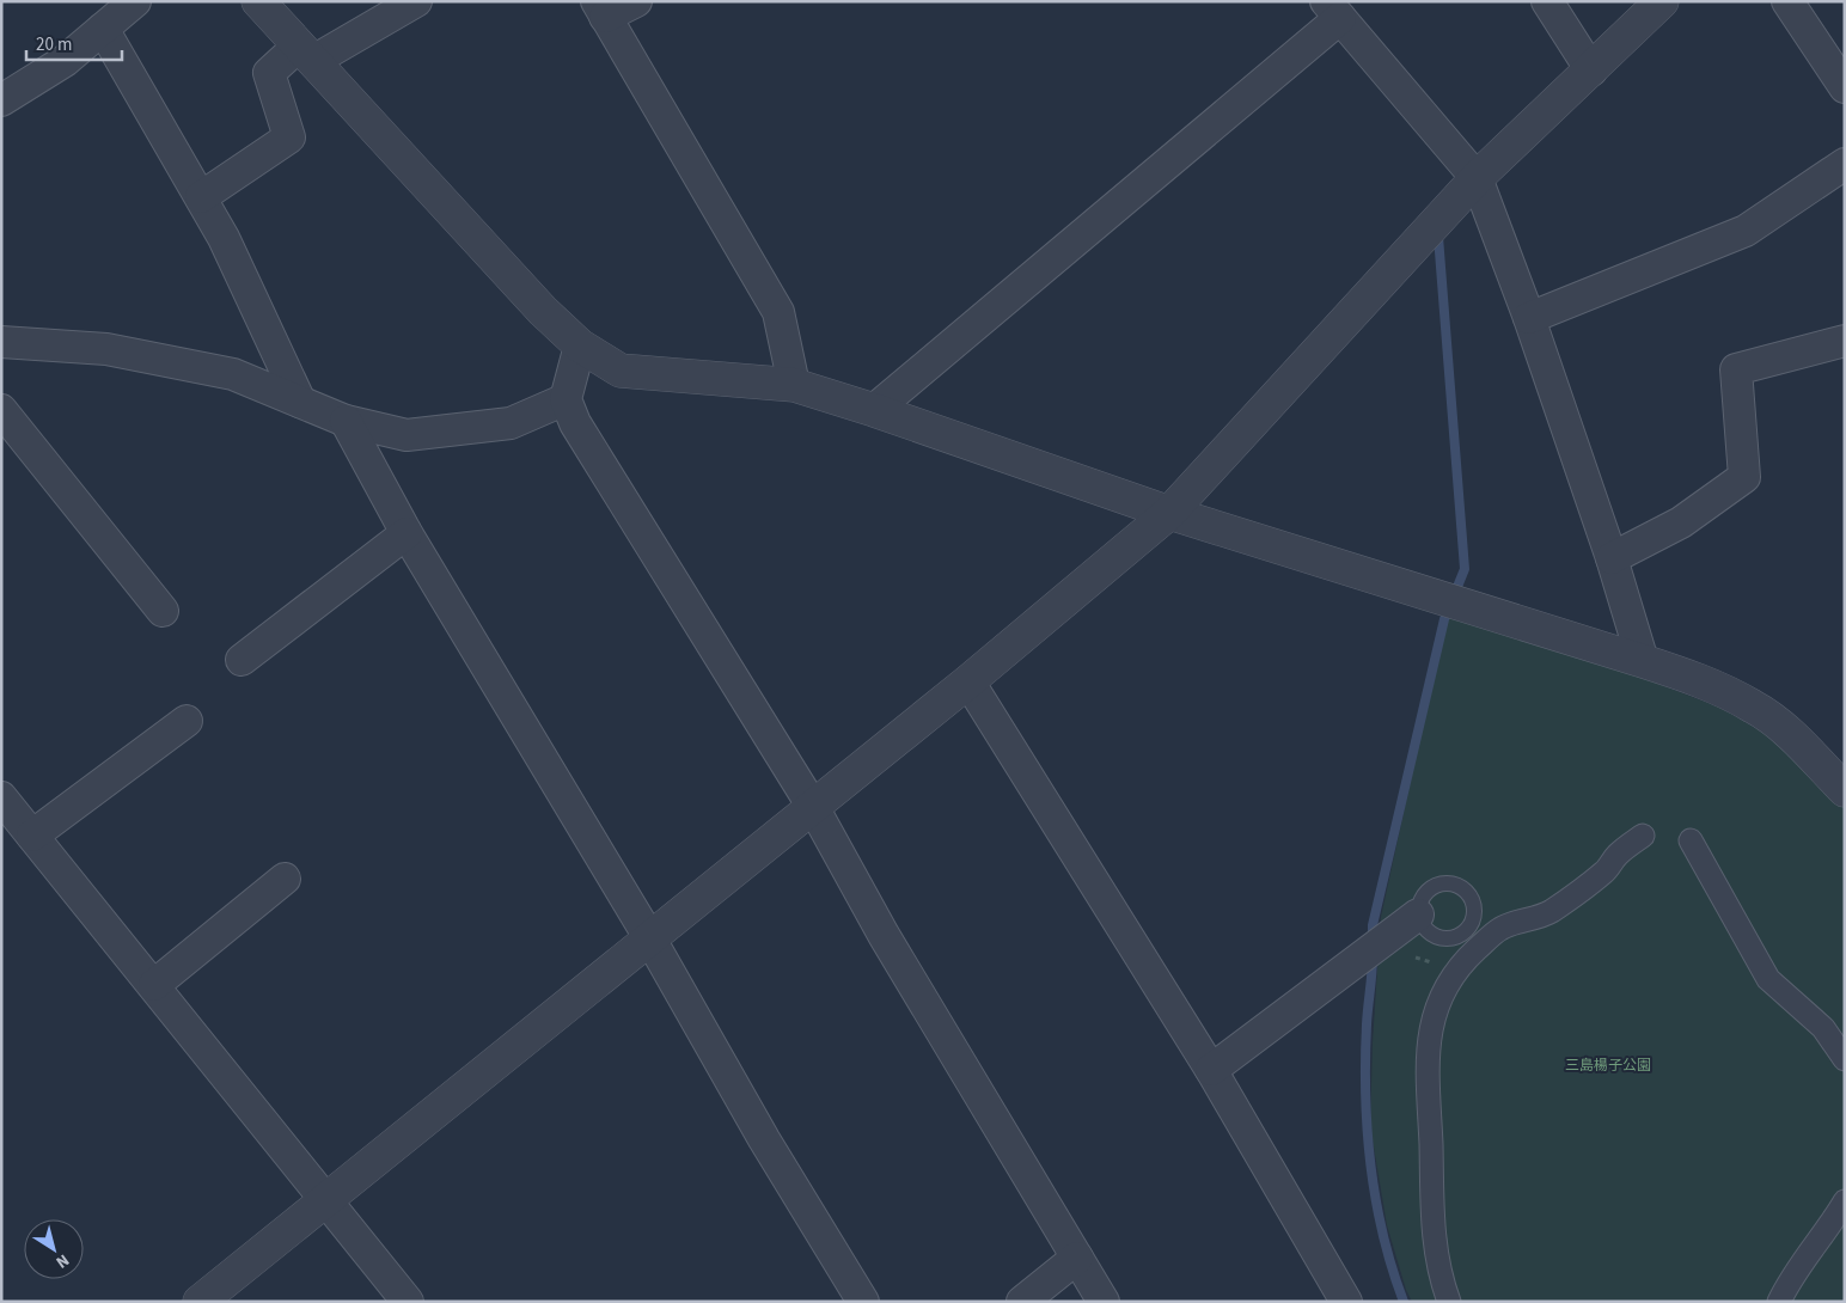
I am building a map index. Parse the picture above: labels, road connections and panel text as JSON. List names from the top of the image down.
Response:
{
  "parks": ["三島楊子公園"],
  "scale_bar": "20 m",
  "north": "bottom right"
}
